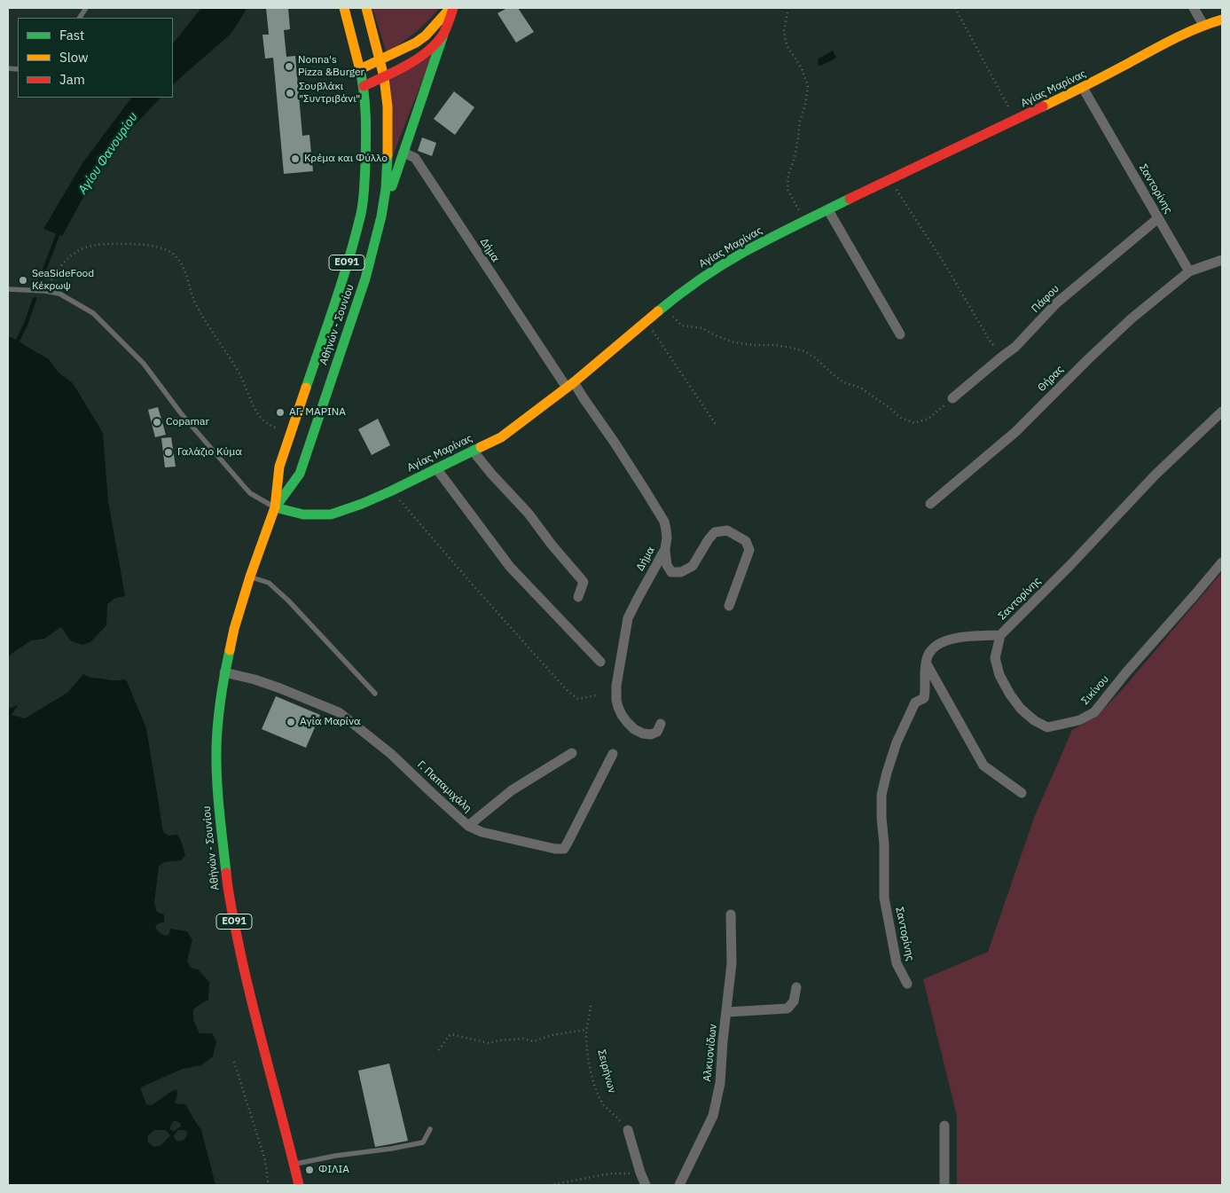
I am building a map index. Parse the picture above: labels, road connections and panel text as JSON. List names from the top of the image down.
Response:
{
  "streets": {
    "main road": ["Αγίας Μαρίνας", "ΕΟ91", "Αθήνών - Σουνίου"],
    "street": [
      "Σαντορίνης",
      "Δήμα",
      "Πάφου",
      "Θήρας",
      "Σικίνου",
      "Γ. Παπαμιχάλη",
      "Αλκυονίδων"
    ],
    "path": ["Σειρήνων"]
  },
  "crossings": [
    ["Αγίας Μαρίνας", "Σαντορίνης"],
    ["Αγίας Μαρίνας", "Δήμα"],
    ["Αγίας Μαρίνας", "Αθήνών - Σουνίου"],
    ["Σαντορίνης", "Πάφου"],
    ["Σαντορίνης", "Θήρας"],
    ["Σαντορίνης", "Σικίνου"],
    ["Αθήνών - Σουνίου", "Γ. Παπαμιχάλη"]
  ],
  "water": ["Αγίου Φανουρίου"],
  "places": [
    "Nonna's Pizza &Burger",
    "Σουβλάκι \"Συντριβάνι\"",
    "Κρέμα και Φύλλο",
    "SeaSideFood Κέκρωψ",
    "ΑΓ. ΜΑΡΙΝΑ",
    "Copamar",
    "Γαλάζιο Κύμα",
    "Αγία Μαρίνα",
    "ΦΙΛΙΑ"
  ],
  "legend": ["Fast", "Slow", "Jam"]
}
